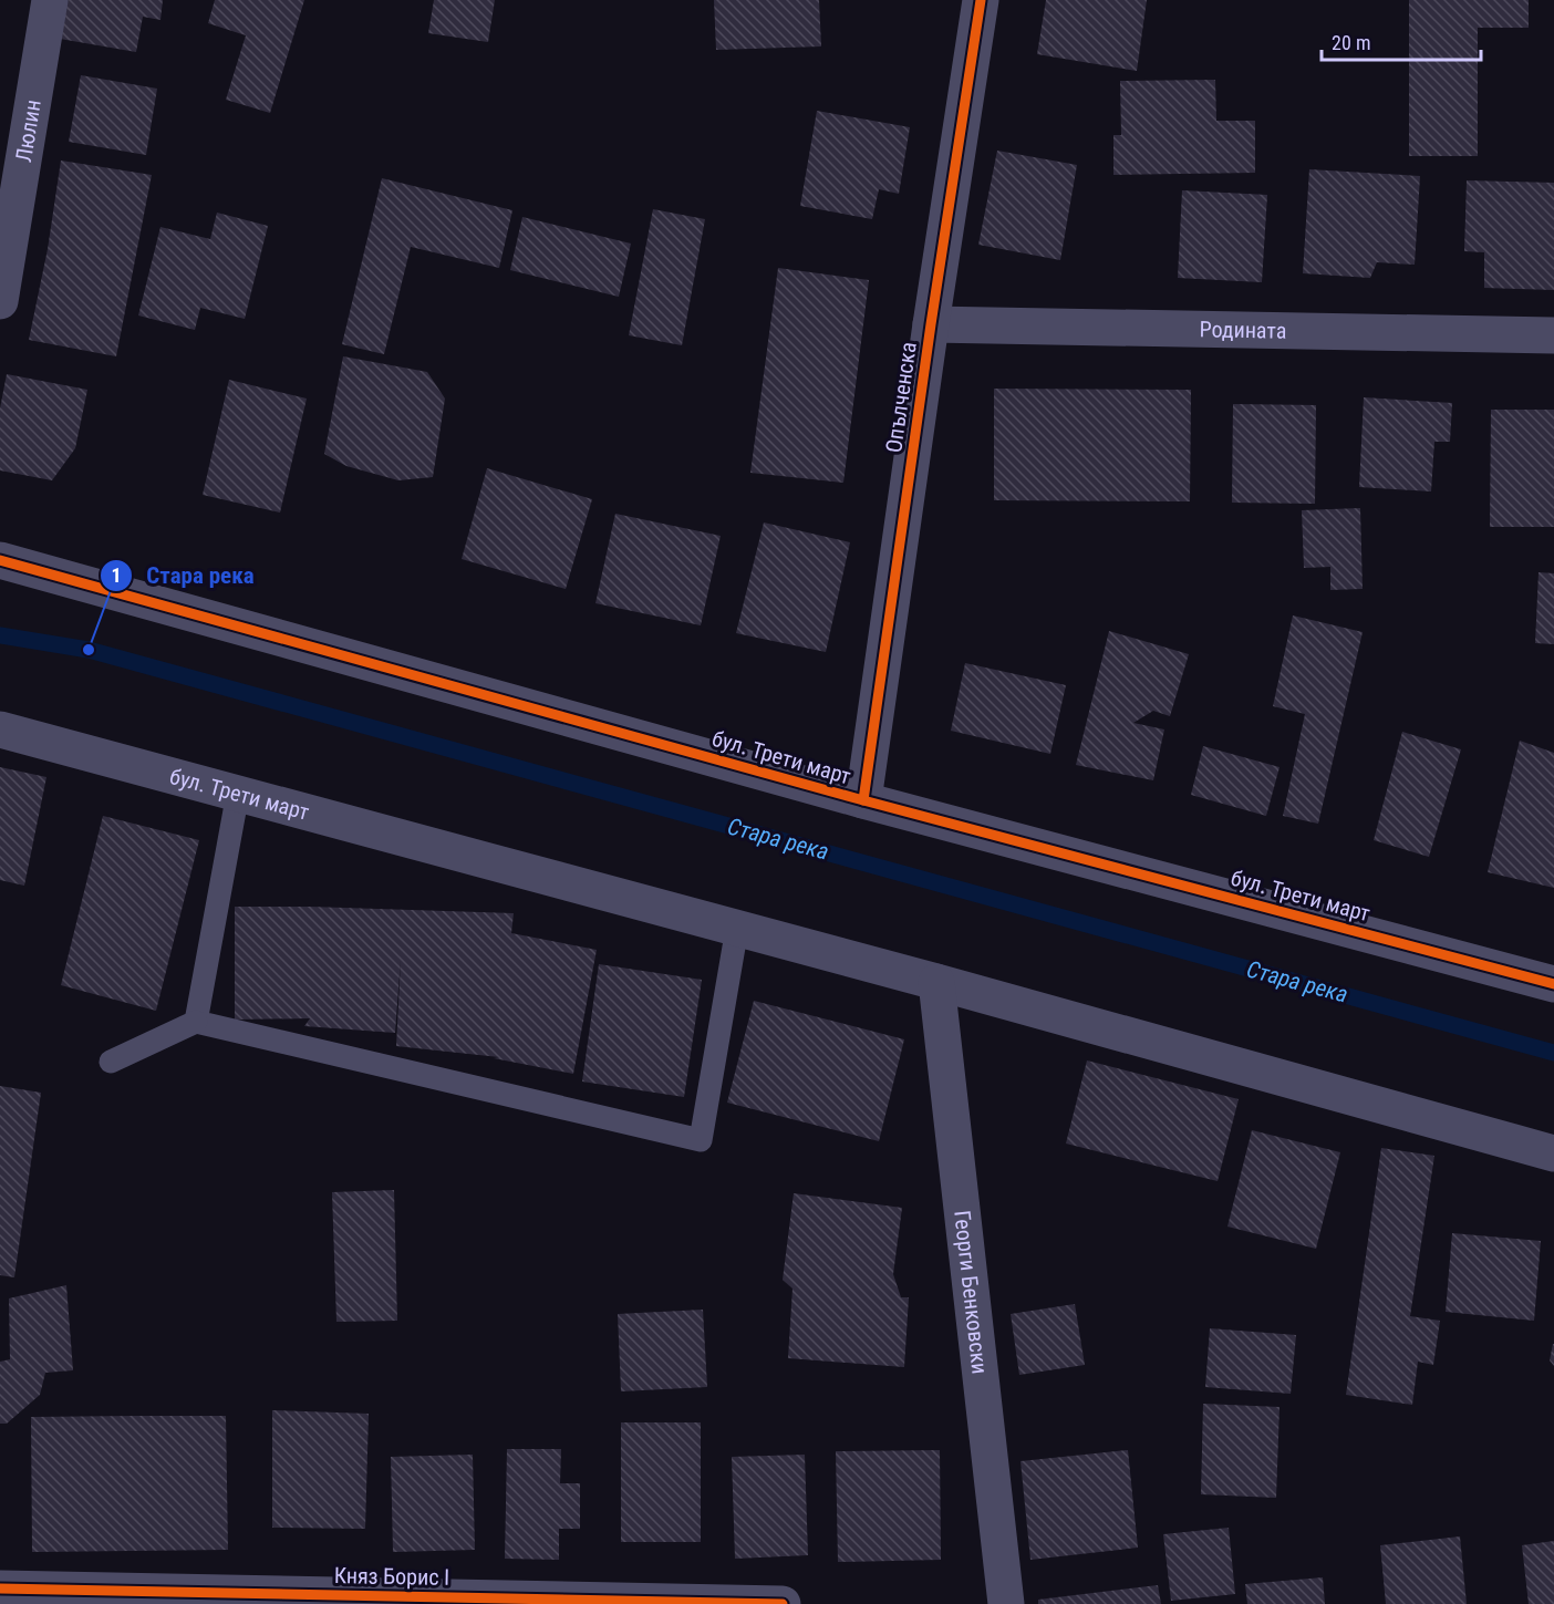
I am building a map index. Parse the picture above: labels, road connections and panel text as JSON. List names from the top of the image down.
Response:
{
  "streets": {
    "street": [
      "Люлин",
      "Родината",
      "Опълченска",
      "бул. Трети март",
      "Георги Бенковски",
      "Княз Борис I"
    ]
  },
  "crossings": [
    ["Родината", "Опълченска"],
    ["Опълченска", "бул. Трети март"],
    ["бул. Трети март", "Георги Бенковски"]
  ],
  "water": ["Стара река"],
  "places": ["Стара река"],
  "scale_bar": "20 m"
}
